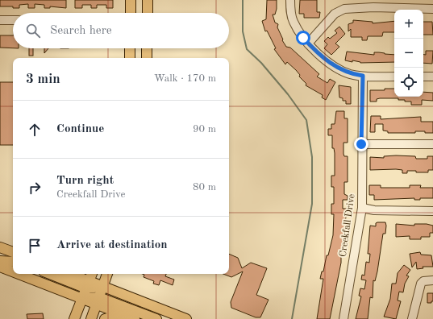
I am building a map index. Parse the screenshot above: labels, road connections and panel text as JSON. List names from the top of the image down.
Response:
{
  "streets": {
    "street": ["Creekfall Drive"]
  },
  "page": {
    "map_buttons": ["+", "−"],
    "search": "Search here",
    "heading": ["3 min", "Walk · 170 m"],
    "list": [
      ["Continue", "90 m"],
      ["Turn right", "Creekfall Drive", "80 m"],
      "Arrive at destination"
    ]
  }
}
